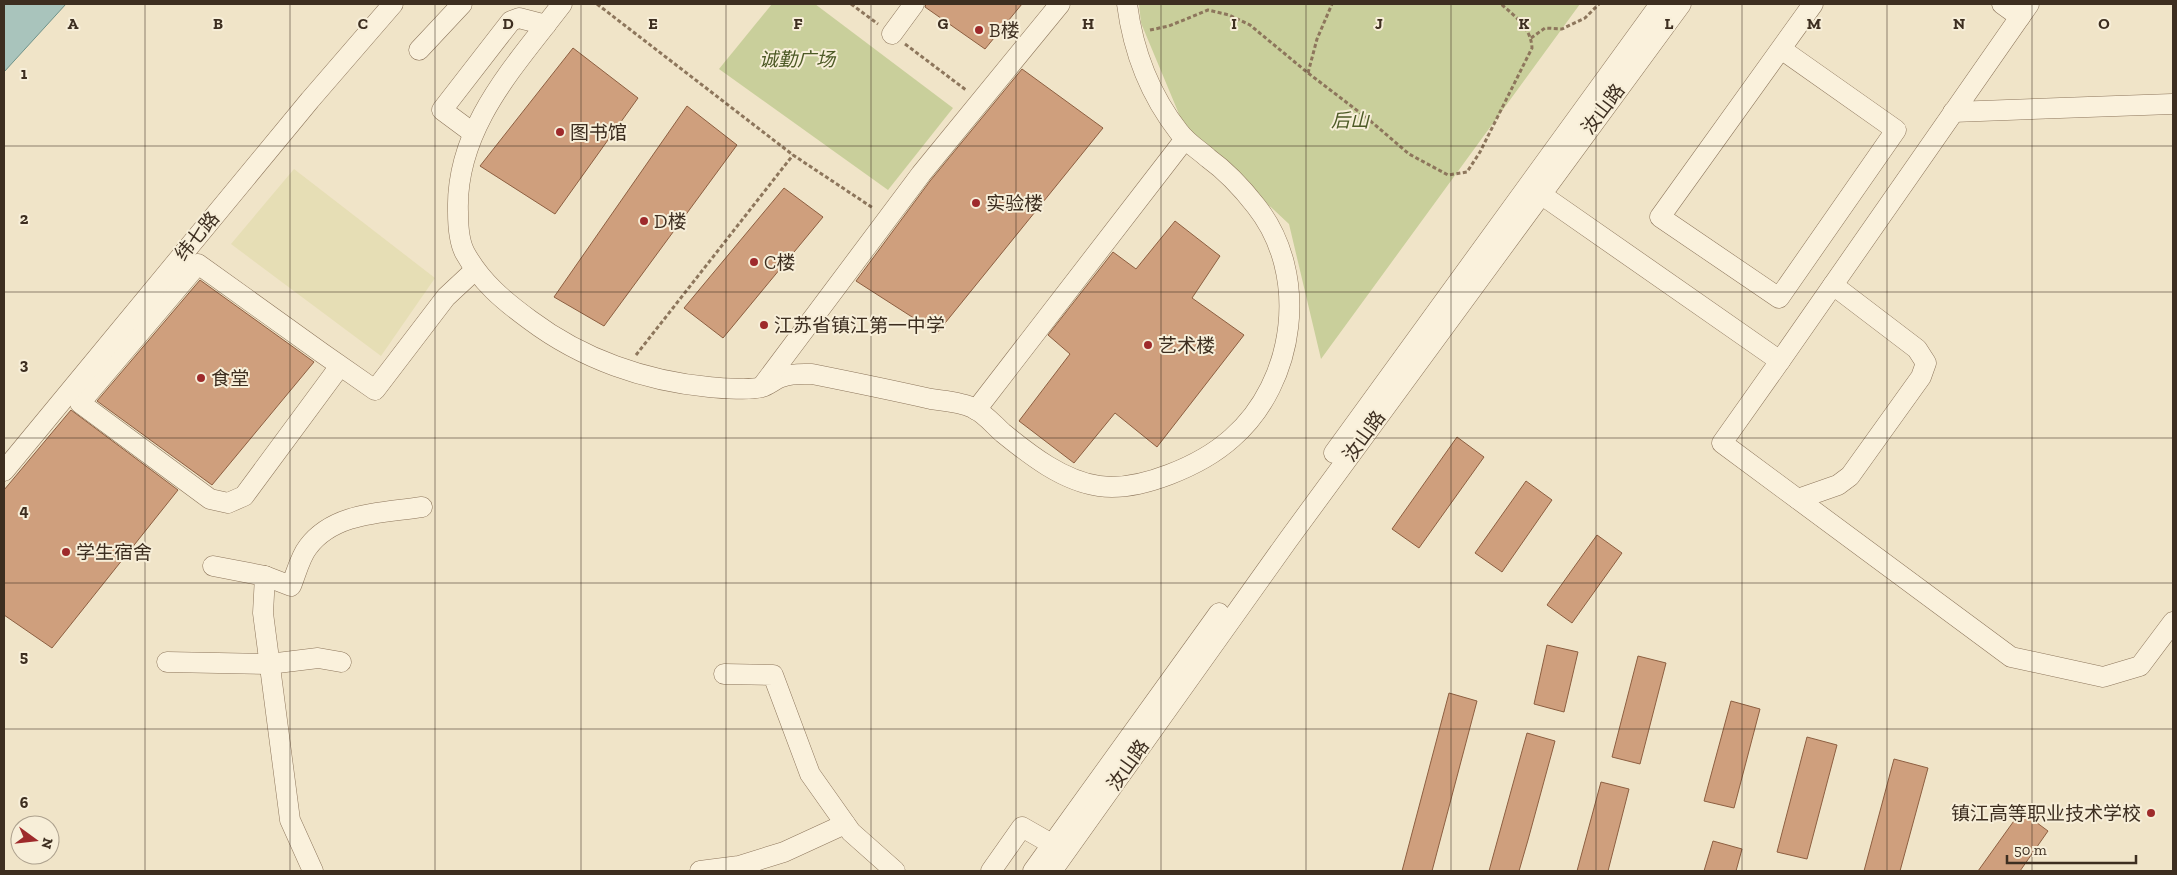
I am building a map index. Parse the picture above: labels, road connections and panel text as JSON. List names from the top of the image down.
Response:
{
  "streets": {
    "street": ["汝山路", "纬七路"]
  },
  "parks": ["诚勤广场", "后山"],
  "places": [
    "B楼",
    "图书馆",
    "实验楼",
    "D楼",
    "C楼",
    "江苏省镇江第一中学",
    "艺术楼",
    "食堂",
    "学生宿舍",
    "镇江高等职业技术学校"
  ],
  "scale_bar": "50 m",
  "north": "right",
  "grid": {
    "columns": [
      "A",
      "B",
      "C",
      "D",
      "E",
      "F",
      "G",
      "H",
      "I",
      "J",
      "K",
      "L",
      "M",
      "N",
      "O"
    ],
    "rows": [
      "1",
      "2",
      "3",
      "4",
      "5",
      "6"
    ]
  }
}
